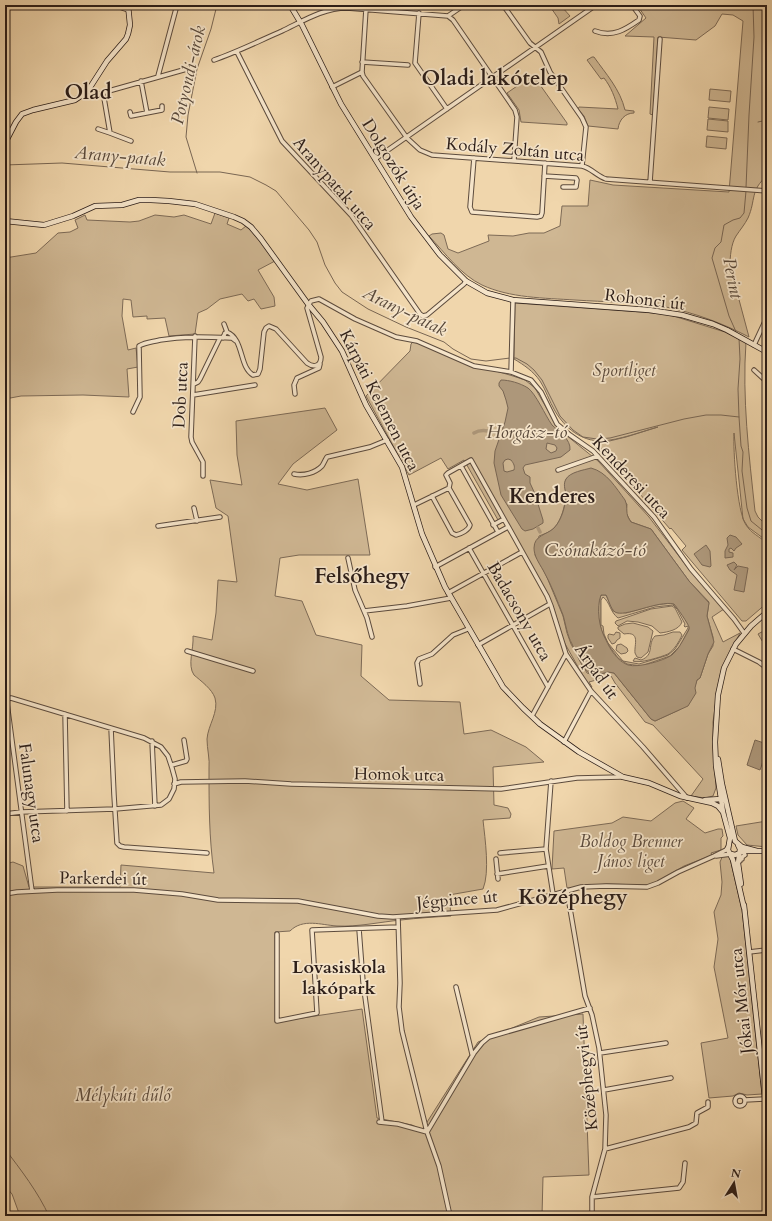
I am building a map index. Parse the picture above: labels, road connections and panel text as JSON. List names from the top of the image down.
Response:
{
  "streets": {
    "street": [
      "Kodály Zoltán utca",
      "Dolgozók útja",
      "Aranypatak utca",
      "Rohonci út",
      "Dob utca",
      "Kárpáti Kelemen utca",
      "Kenderesi utca",
      "Badacsony utca",
      "Árpád út",
      "Homok utca",
      "Falunagy utca",
      "Parkerdei út",
      "Jégpince út",
      "Jókai Mór utca",
      "Középhegyi út"
    ]
  },
  "crossings": [
    ["Dolgozók útja", "Aranypatak utca"],
    ["Dolgozók útja", "Rohonci út"],
    ["Kárpáti Kelemen utca", "Kenderesi utca"],
    ["Kárpáti Kelemen utca", "Árpád út"],
    ["Kárpáti Kelemen utca", "Homok utca"],
    ["Falunagy utca", "Parkerdei út"],
    ["Parkerdei út", "Jégpince út"],
    ["Jégpince út", "Jókai Mór utca"],
    ["Jégpince út", "Középhegyi út"]
  ],
  "districts": [
    "Oladi lakótelep",
    "Olad",
    "Kenderes",
    "Felsőhegy",
    "Középhegy",
    "Lovasiskola lakópark"
  ],
  "water": [
    "Potyondi-árok",
    "Arany-patak",
    "Perint",
    "Horgász-tó",
    "Csónakázó-tó"
  ],
  "parks": ["Sportliget", "Boldog Brenner János liget", "Mélykúti dűlő"],
  "north": "top"
}
